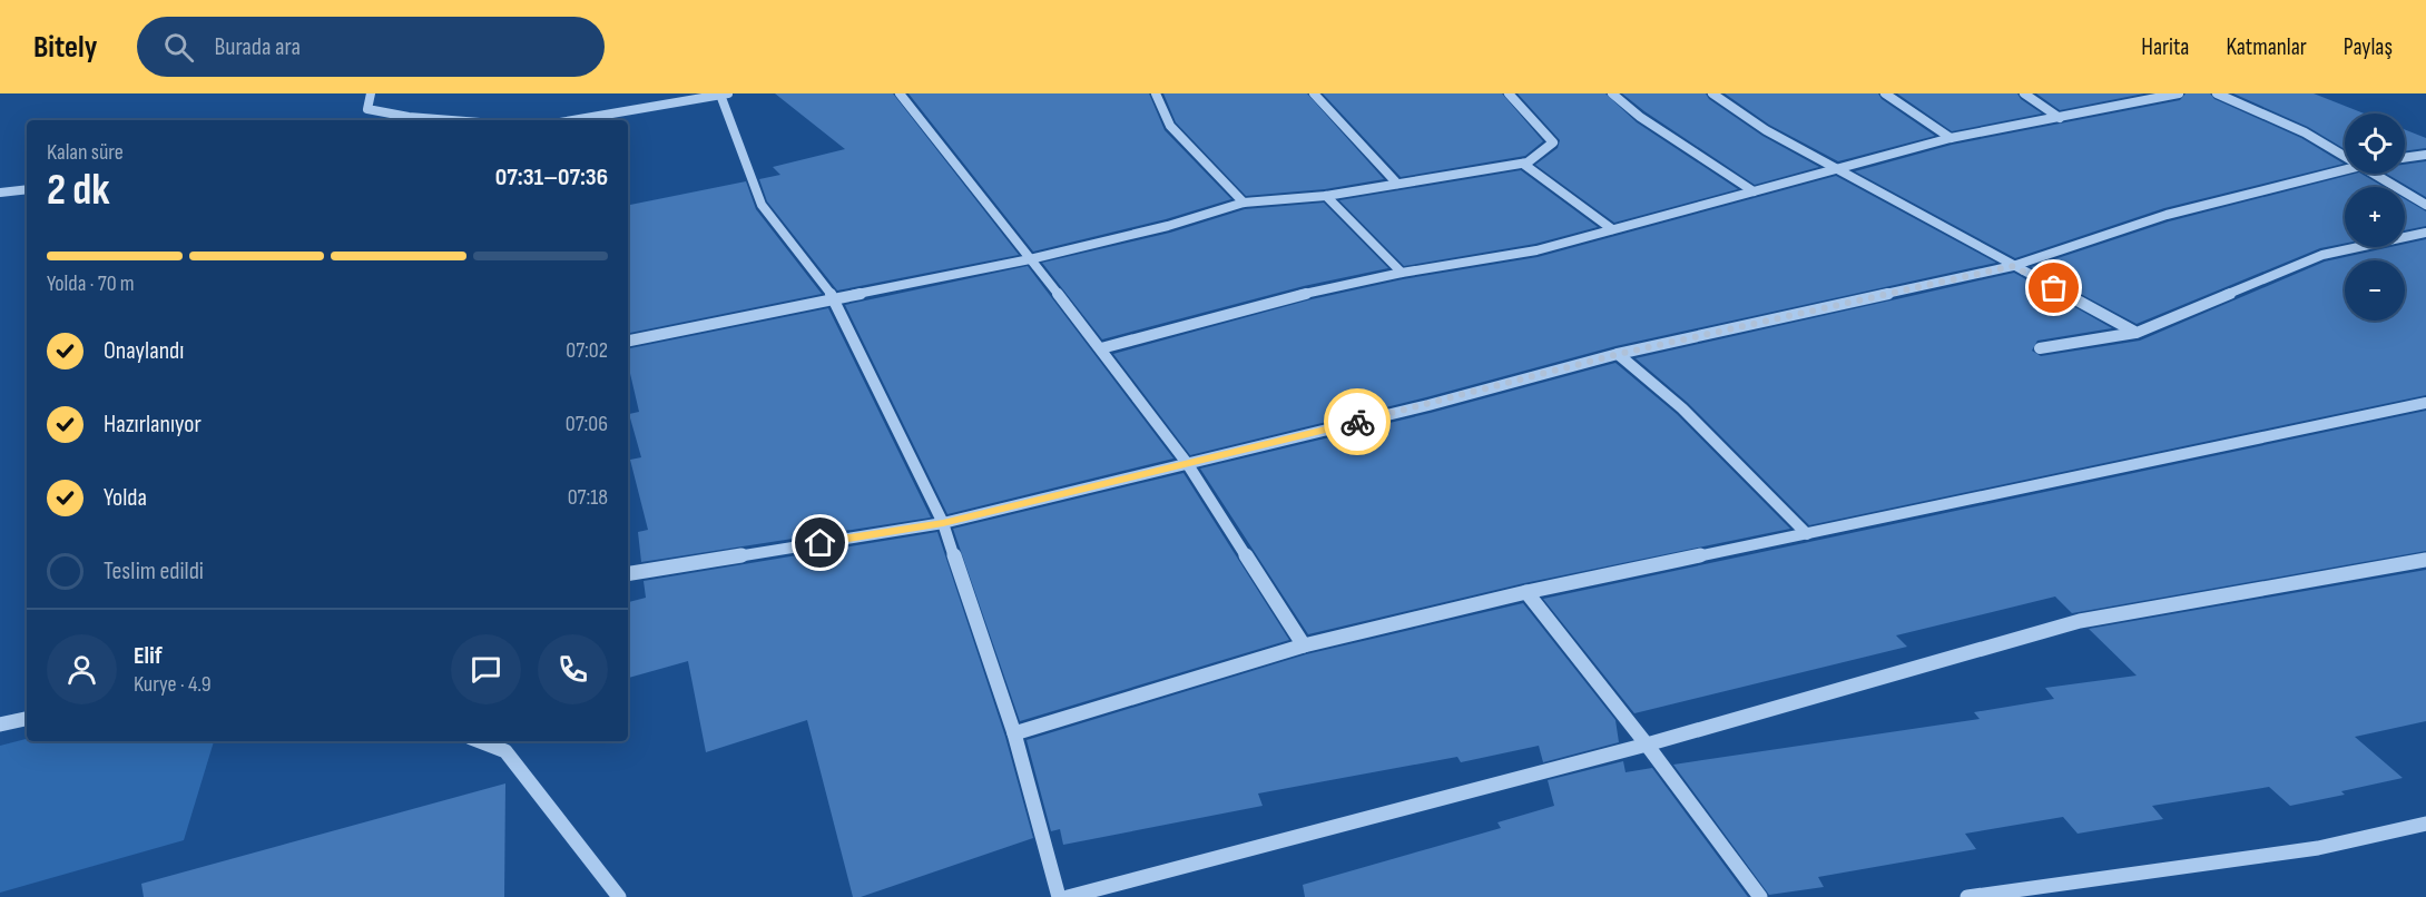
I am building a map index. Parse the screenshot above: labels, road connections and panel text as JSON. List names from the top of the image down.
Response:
{
  "page": {
    "header": "Bitely",
    "search": "Burada ara",
    "nav": ["Harita", "Katmanlar", "Paylaş"],
    "map_buttons": ["+", "−"],
    "heading": ["2 dk", "Kalan süre", "07:31–07:36"],
    "panel": ["Elif", "Kurye · 4.9"],
    "bar": "Yolda · 70 m",
    "list": [
      ["Onaylandı", "07:02"],
      ["Hazırlanıyor", "07:06"],
      ["Yolda", "07:18"],
      "Teslim edildi"
    ]
  }
}
